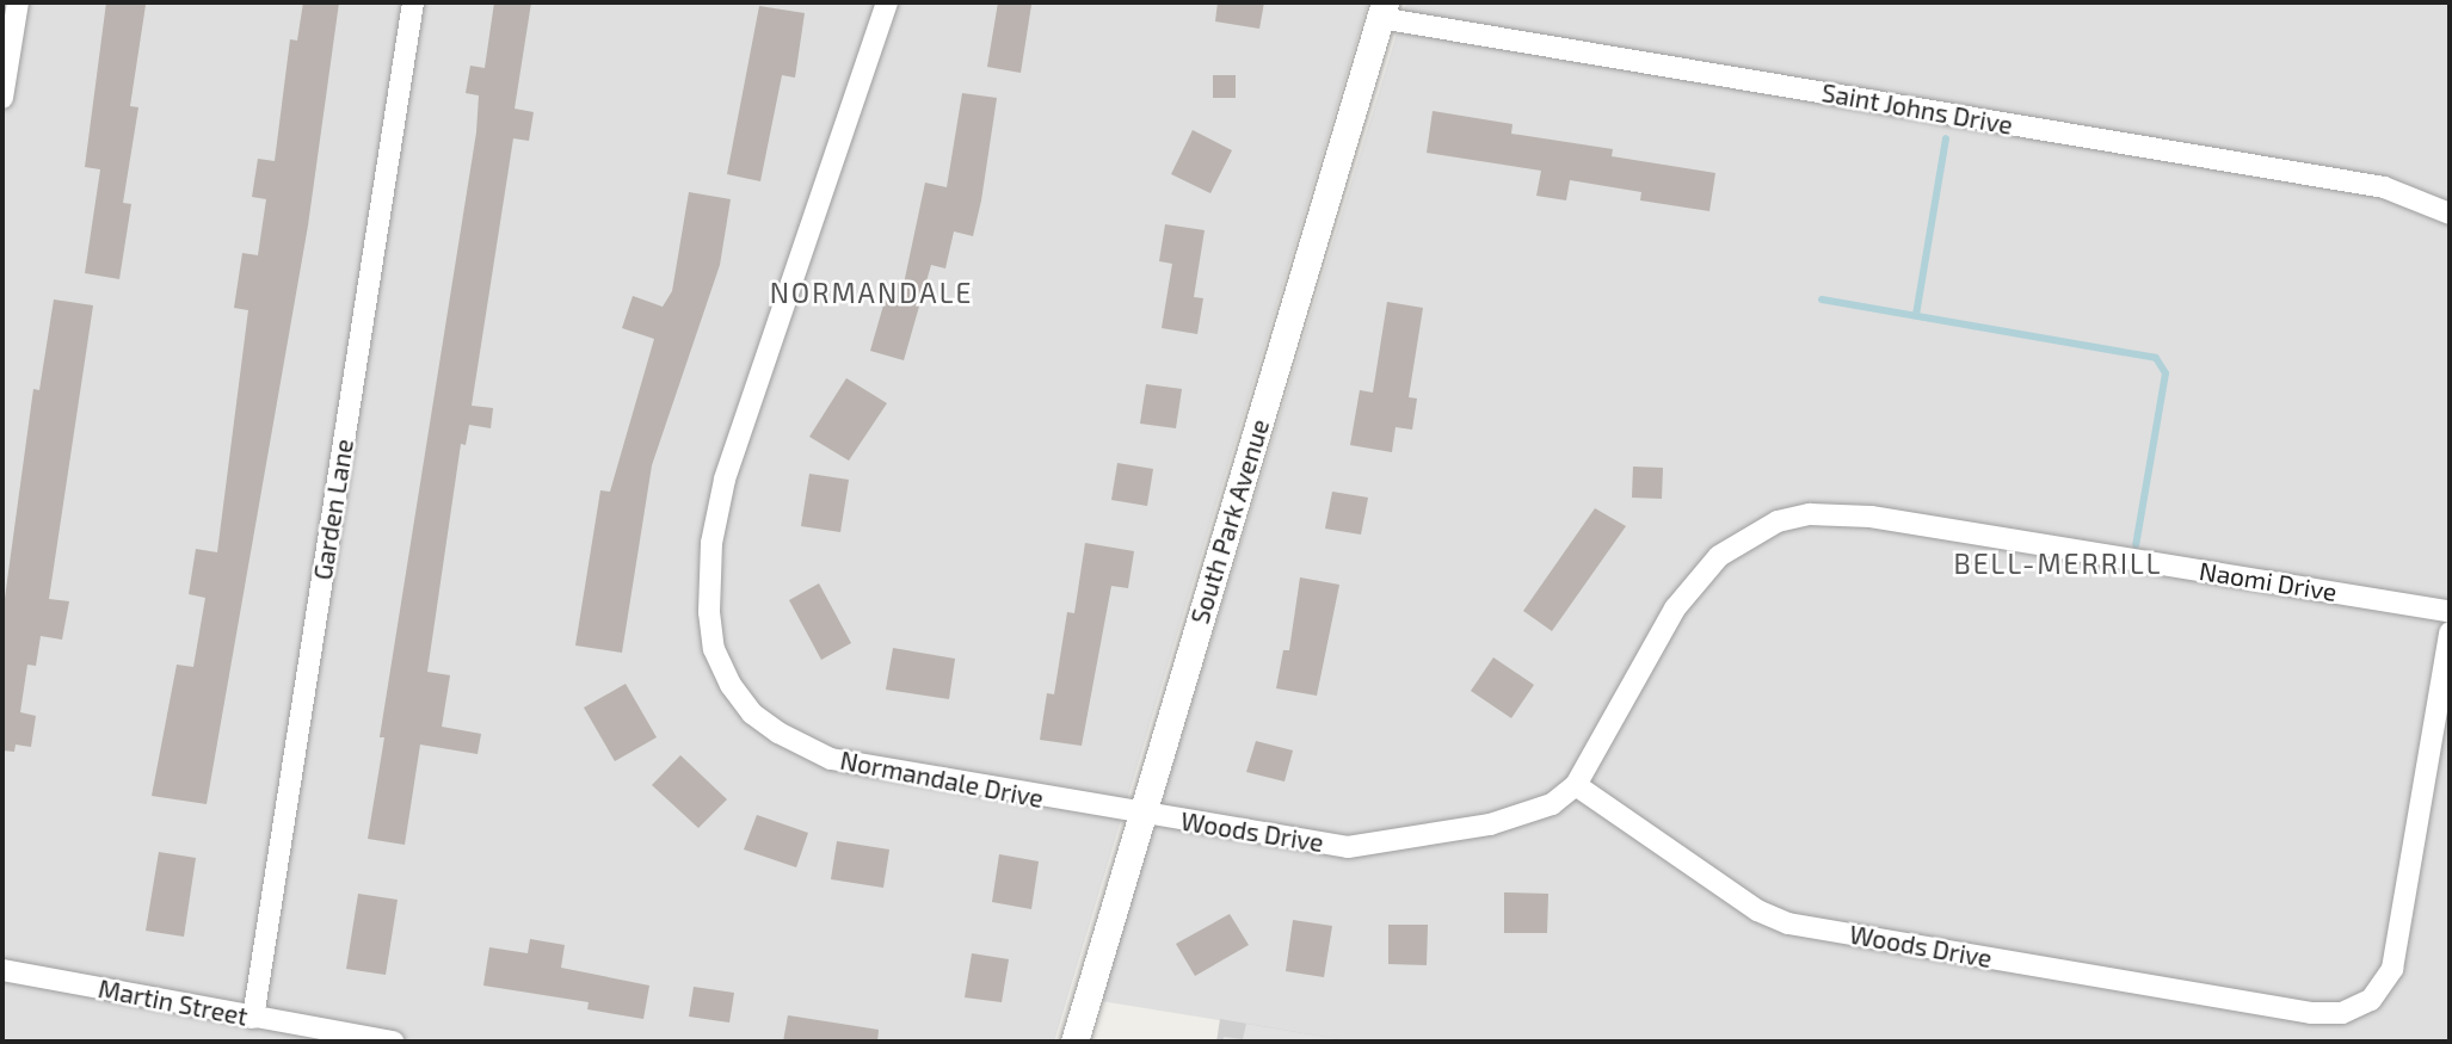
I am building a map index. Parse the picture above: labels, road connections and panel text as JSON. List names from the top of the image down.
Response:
{
  "streets": {
    "street": [
      "Saint Johns Drive",
      "Garden Lane",
      "South Park Avenue",
      "Naomi Drive",
      "Normandale Drive",
      "Woods Drive",
      "Martin Street"
    ]
  },
  "crossings": [
    ["Saint Johns Drive", "South Park Avenue"],
    ["Garden Lane", "Martin Street"],
    ["South Park Avenue", "Normandale Drive"],
    ["South Park Avenue", "Woods Drive"],
    ["Naomi Drive", "Woods Drive"],
    ["Normandale Drive", "Woods Drive"]
  ],
  "districts": ["NORMANDALE", "BELL-MERRILL"]
}
